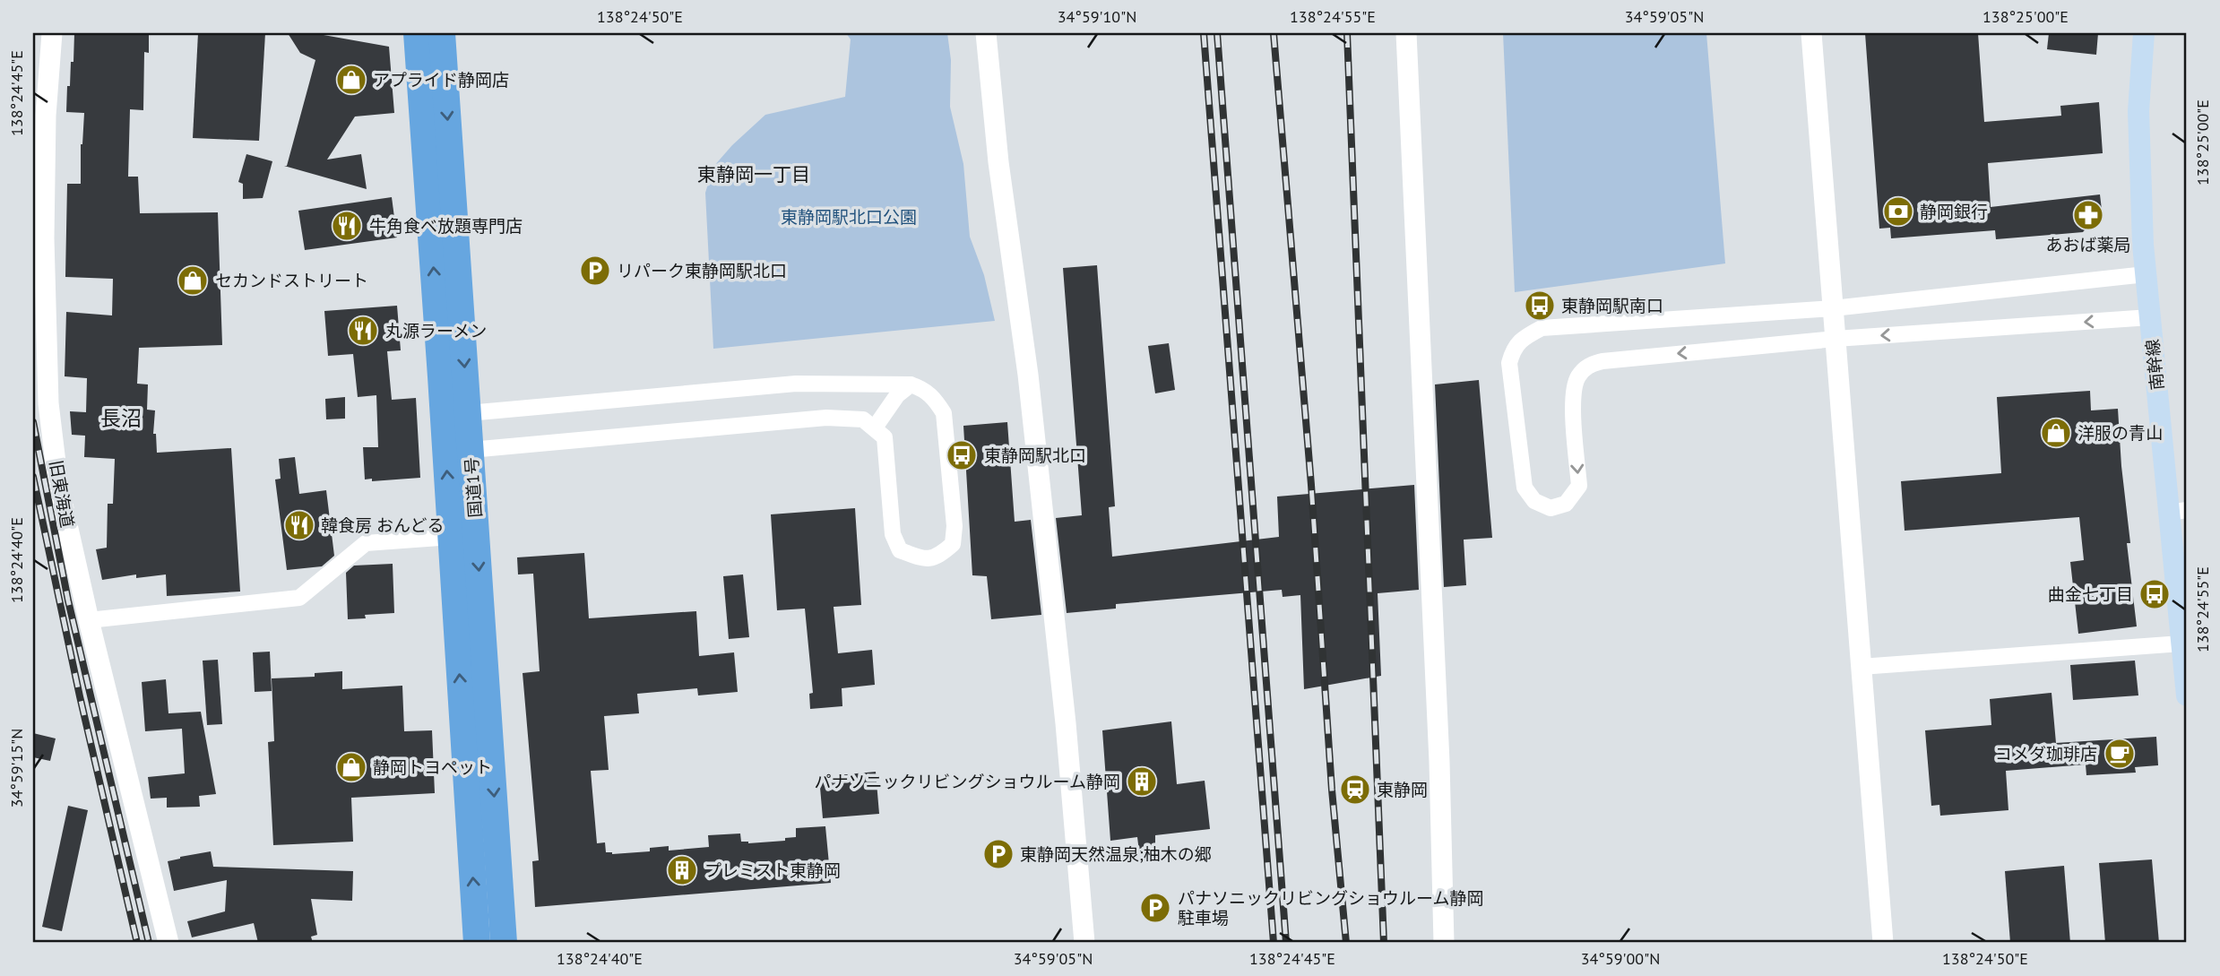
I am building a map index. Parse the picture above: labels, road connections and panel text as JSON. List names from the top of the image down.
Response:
{
  "streets": {
    "highway": ["国道1号"],
    "main road": ["南幹線"],
    "street": ["旧東海道"]
  },
  "districts": ["東静岡一丁目", "長沼"],
  "parks": ["東静岡駅北口公園"],
  "places": {
    "shop": [
      "アプライド静岡店",
      "セカンドストリート",
      "洋服の青山",
      "静岡トヨペット"
    ],
    "bank": ["静岡銀行"],
    "pharmacy": ["あおば薬局"],
    "restaurant": ["牛角食べ放題専門店", "丸源ラーメン", "韓食房 おんどる"],
    "parking": ["リパーク東静岡駅北口", "東静岡天然温泉;柚木の郷", "パナソニックリビングショウルーム静岡 駐車場"],
    "bus stop": ["東静岡駅南口", "東静岡駅北口", "曲金七丁目"],
    "cafe": ["コメダ珈琲店"],
    "building": ["パナソニックリビングショウルーム静岡", "プレミスト東静岡"],
    "station": ["東静岡"]
  },
  "coordinates": [
    "138°24'50\"E",
    "34°59'10\"N",
    "138°24'55\"E",
    "34°59'05\"N",
    "138°25'00\"E",
    "138°24'45\"E",
    "138°24'40\"E",
    "34°59'15\"N",
    "34°59'00\"N"
  ]
}
